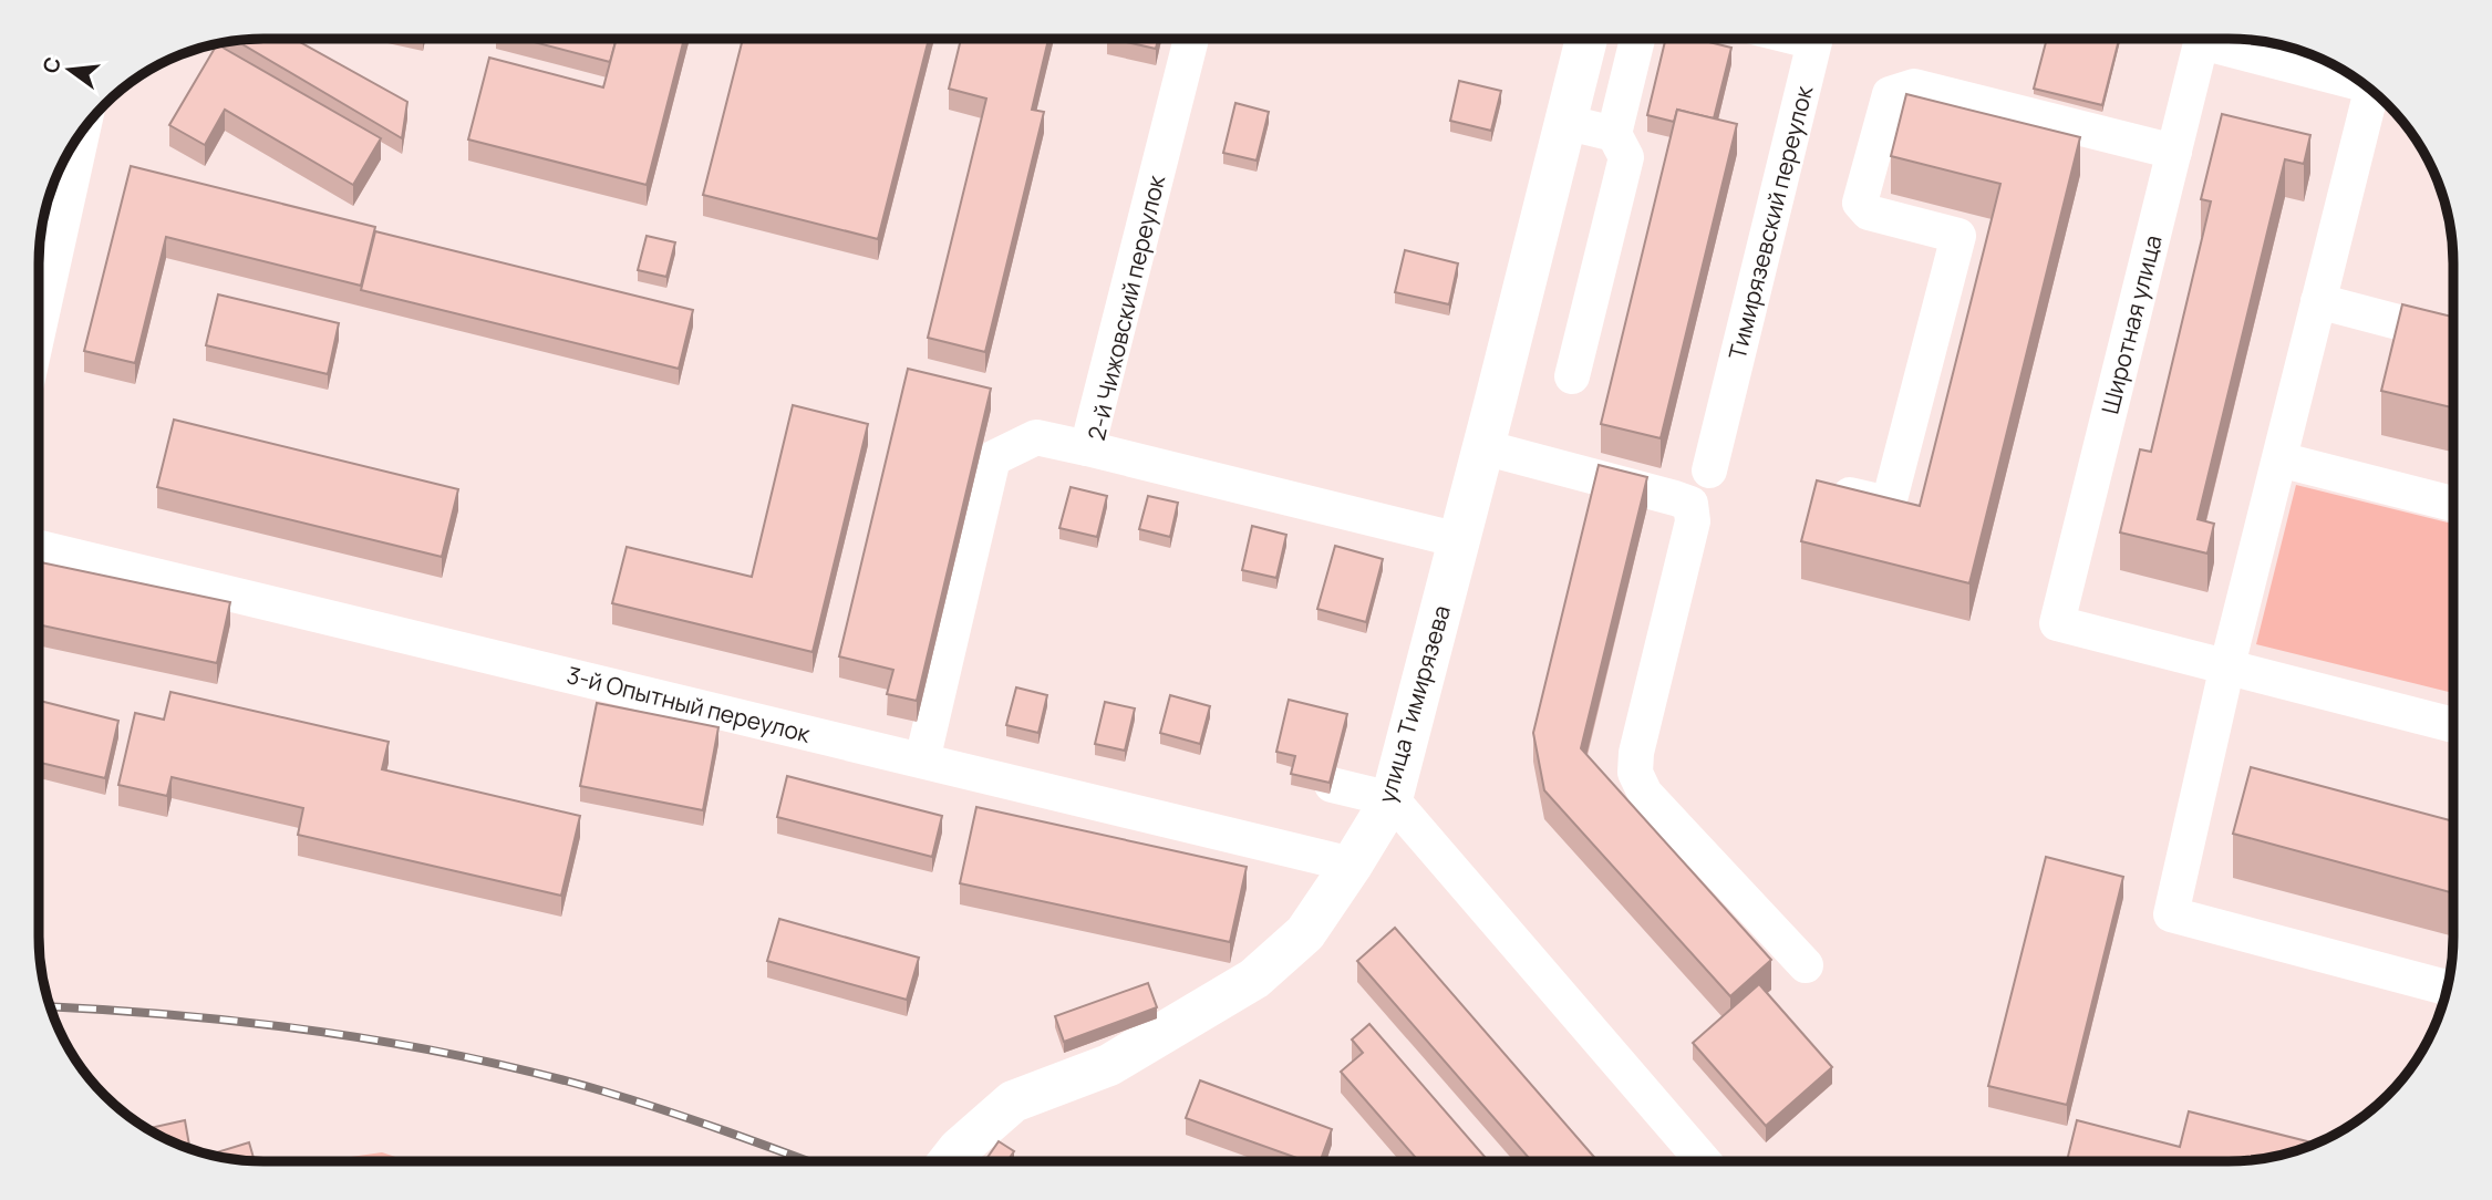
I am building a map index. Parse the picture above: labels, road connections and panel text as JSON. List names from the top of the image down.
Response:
{
  "streets": {
    "main road": ["улица Тимирязева"],
    "street": [
      "Тимирязевский переулок",
      "2-й Чижовский переулок",
      "Широтная улица",
      "3-й Опытный переулок"
    ]
  },
  "crossings": [
    ["2-й Чижовский переулок", "улица Тимирязева"],
    ["3-й Опытный переулок", "улица Тимирязева"]
  ],
  "north": "left"
}
